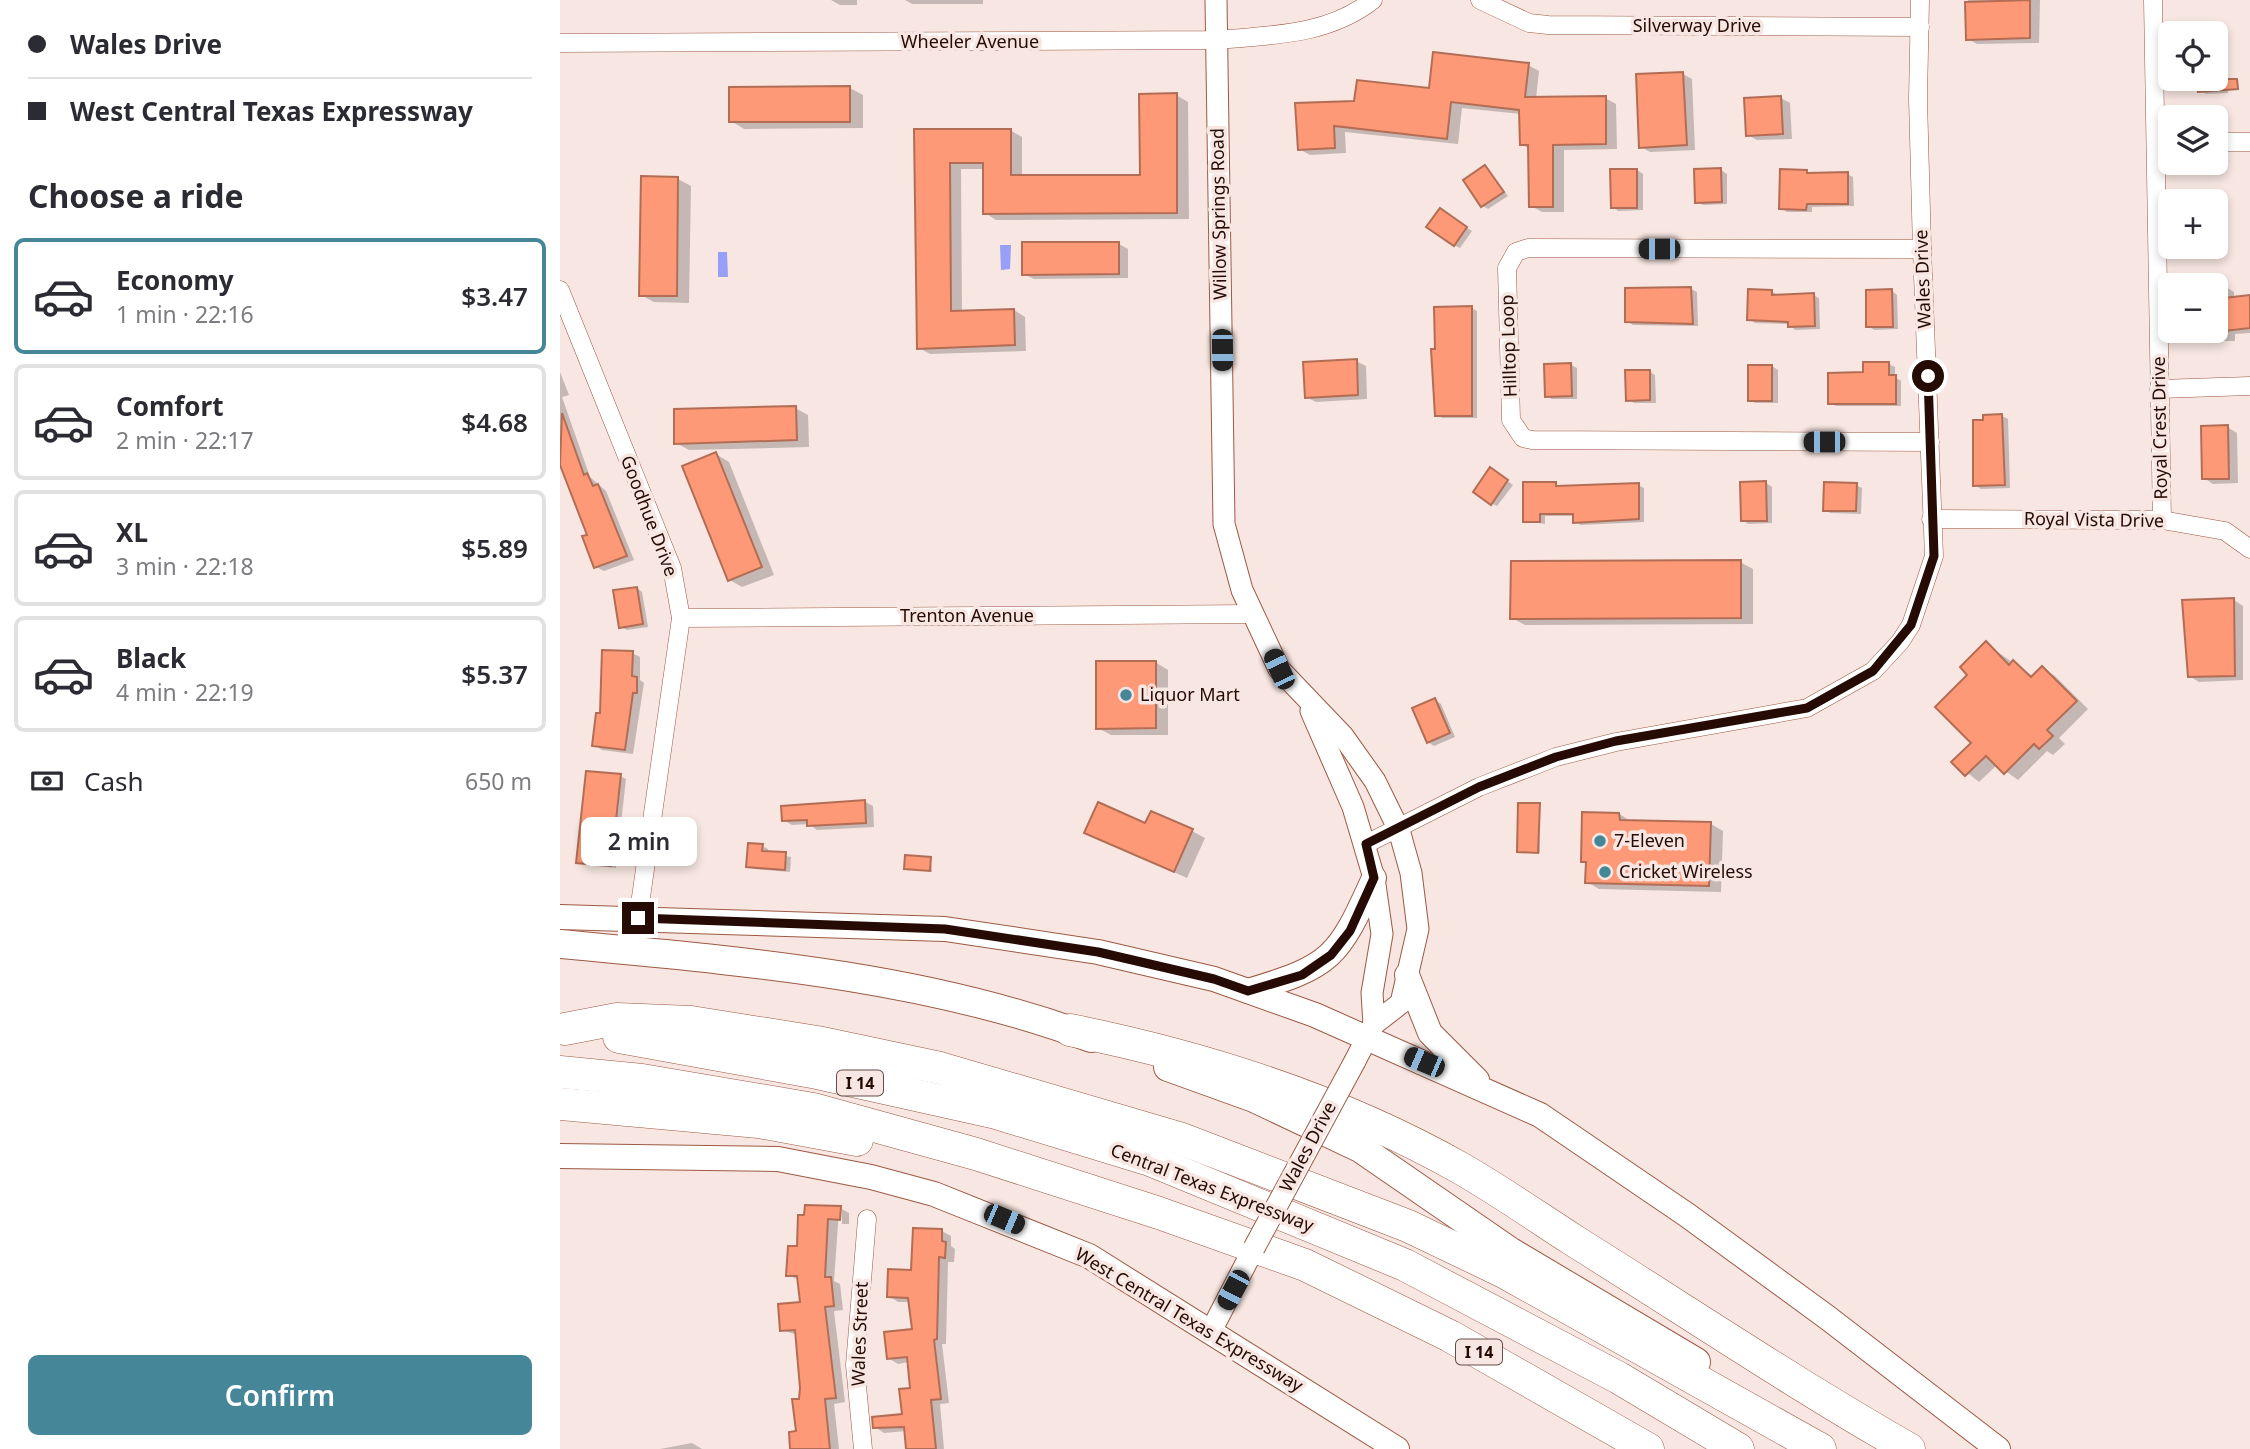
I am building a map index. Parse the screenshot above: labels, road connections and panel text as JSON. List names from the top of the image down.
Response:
{
  "streets": {
    "highway": ["I 14", "Central Texas Expressway"],
    "main road": ["West Central Texas Expressway"],
    "street": [
      "Silverway Drive",
      "Wheeler Avenue",
      "Willow Springs Road",
      "Wales Drive",
      "Hilltop Loop",
      "Royal Crest Drive",
      "Goodhue Drive",
      "Royal Vista Drive",
      "Trenton Avenue",
      "Wales Street"
    ]
  },
  "crossings": [
    ["Silverway Drive", "Wales Drive"],
    ["Wheeler Avenue", "Willow Springs Road"],
    ["Willow Springs Road", "Wales Drive"],
    ["Willow Springs Road", "Trenton Avenue"],
    ["Wales Drive", "Hilltop Loop"],
    ["Wales Drive", "Royal Vista Drive"],
    ["Wales Drive", "West Central Texas Expressway"],
    ["Royal Crest Drive", "Royal Vista Drive"],
    ["Goodhue Drive", "Trenton Avenue"]
  ],
  "places": ["Liquor Mart", "7-Eleven", "Cricket Wireless"],
  "page": {
    "banner": ["Wales Drive", "West Central Texas Expressway"],
    "map_buttons": ["+", "−"],
    "heading": "Choose a ride",
    "list": [
      {
        "name": "Economy",
        "note": "1 min · 22:16",
        "value": "$3.47"
      },
      {
        "name": "Comfort",
        "note": "2 min · 22:17",
        "value": "$4.68"
      },
      {
        "name": "XL",
        "note": "3 min · 22:18",
        "value": "$5.89"
      },
      {
        "name": "Black",
        "note": "4 min · 22:19",
        "value": "$5.37"
      }
    ],
    "pay": ["Cash", "650 m"],
    "bubble": "2 min",
    "buttons": "Confirm"
  }
}
